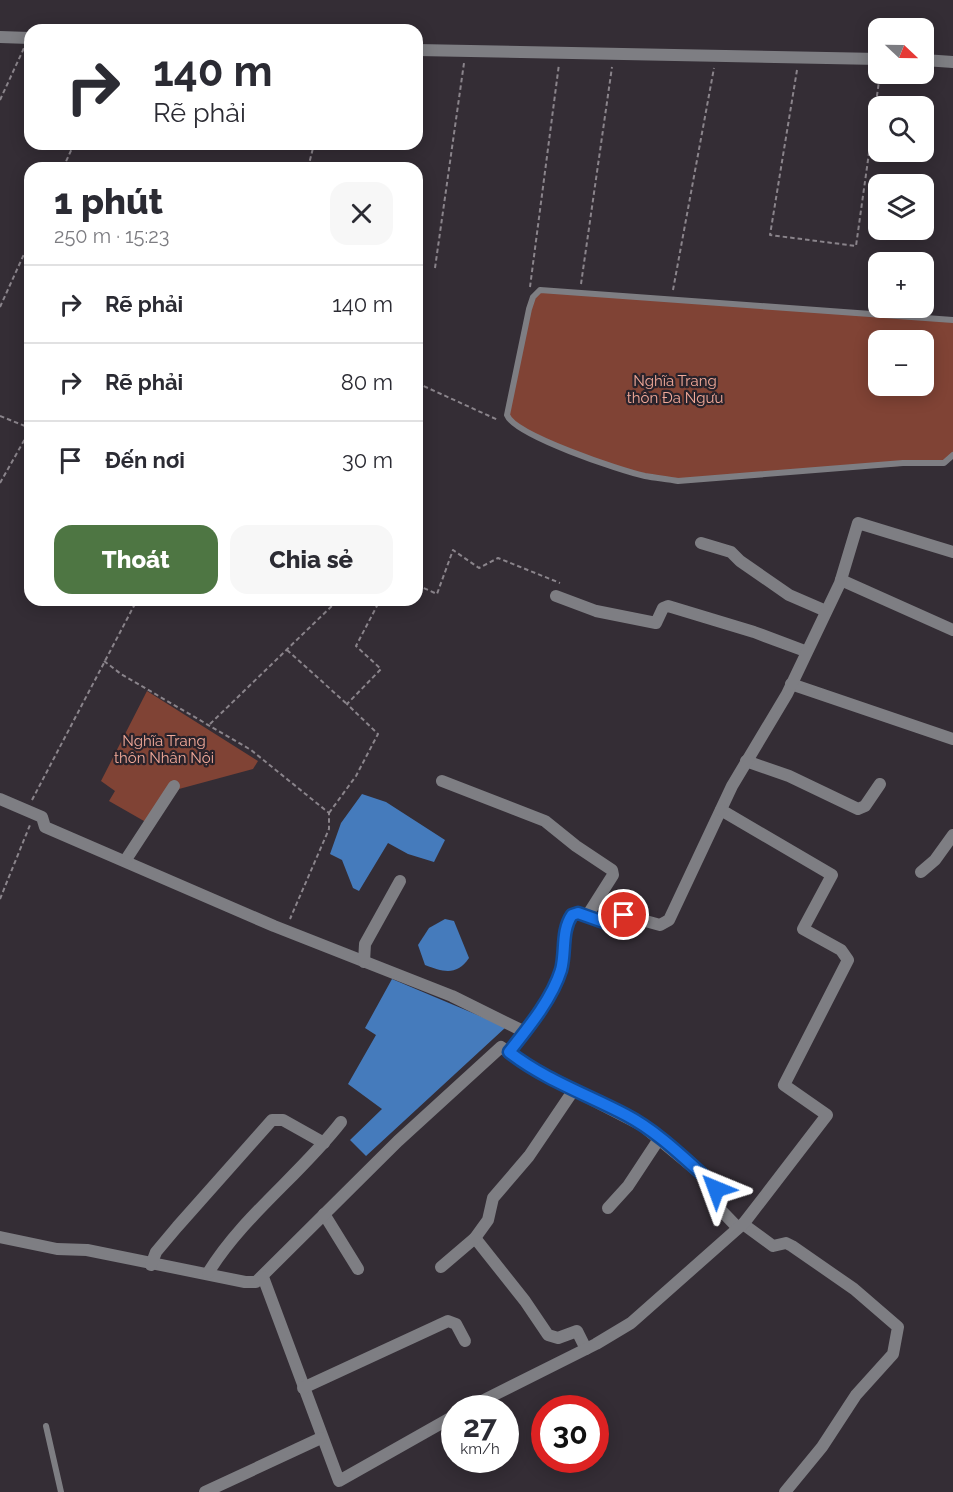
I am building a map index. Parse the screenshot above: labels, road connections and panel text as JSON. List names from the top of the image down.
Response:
{
  "parks": ["Nghĩa Trang thôn Đa Ngưu", "Nghĩa Trang thôn Nhân Nội"],
  "north": "right",
  "page": {
    "map_buttons": ["+", "−"],
    "turn": ["140 m", "Rẽ phải"],
    "heading": ["1 phút", "250 m · 15:23"],
    "list": [
      {
        "name": "Rẽ phải",
        "value": "140 m"
      },
      {
        "name": "Rẽ phải",
        "value": "80 m"
      },
      {
        "name": "Đến nơi",
        "value": "30 m"
      }
    ],
    "buttons": ["Thoát", "Chia sẻ"],
    "speed": "27 km/h",
    "limit": "30"
  }
}
